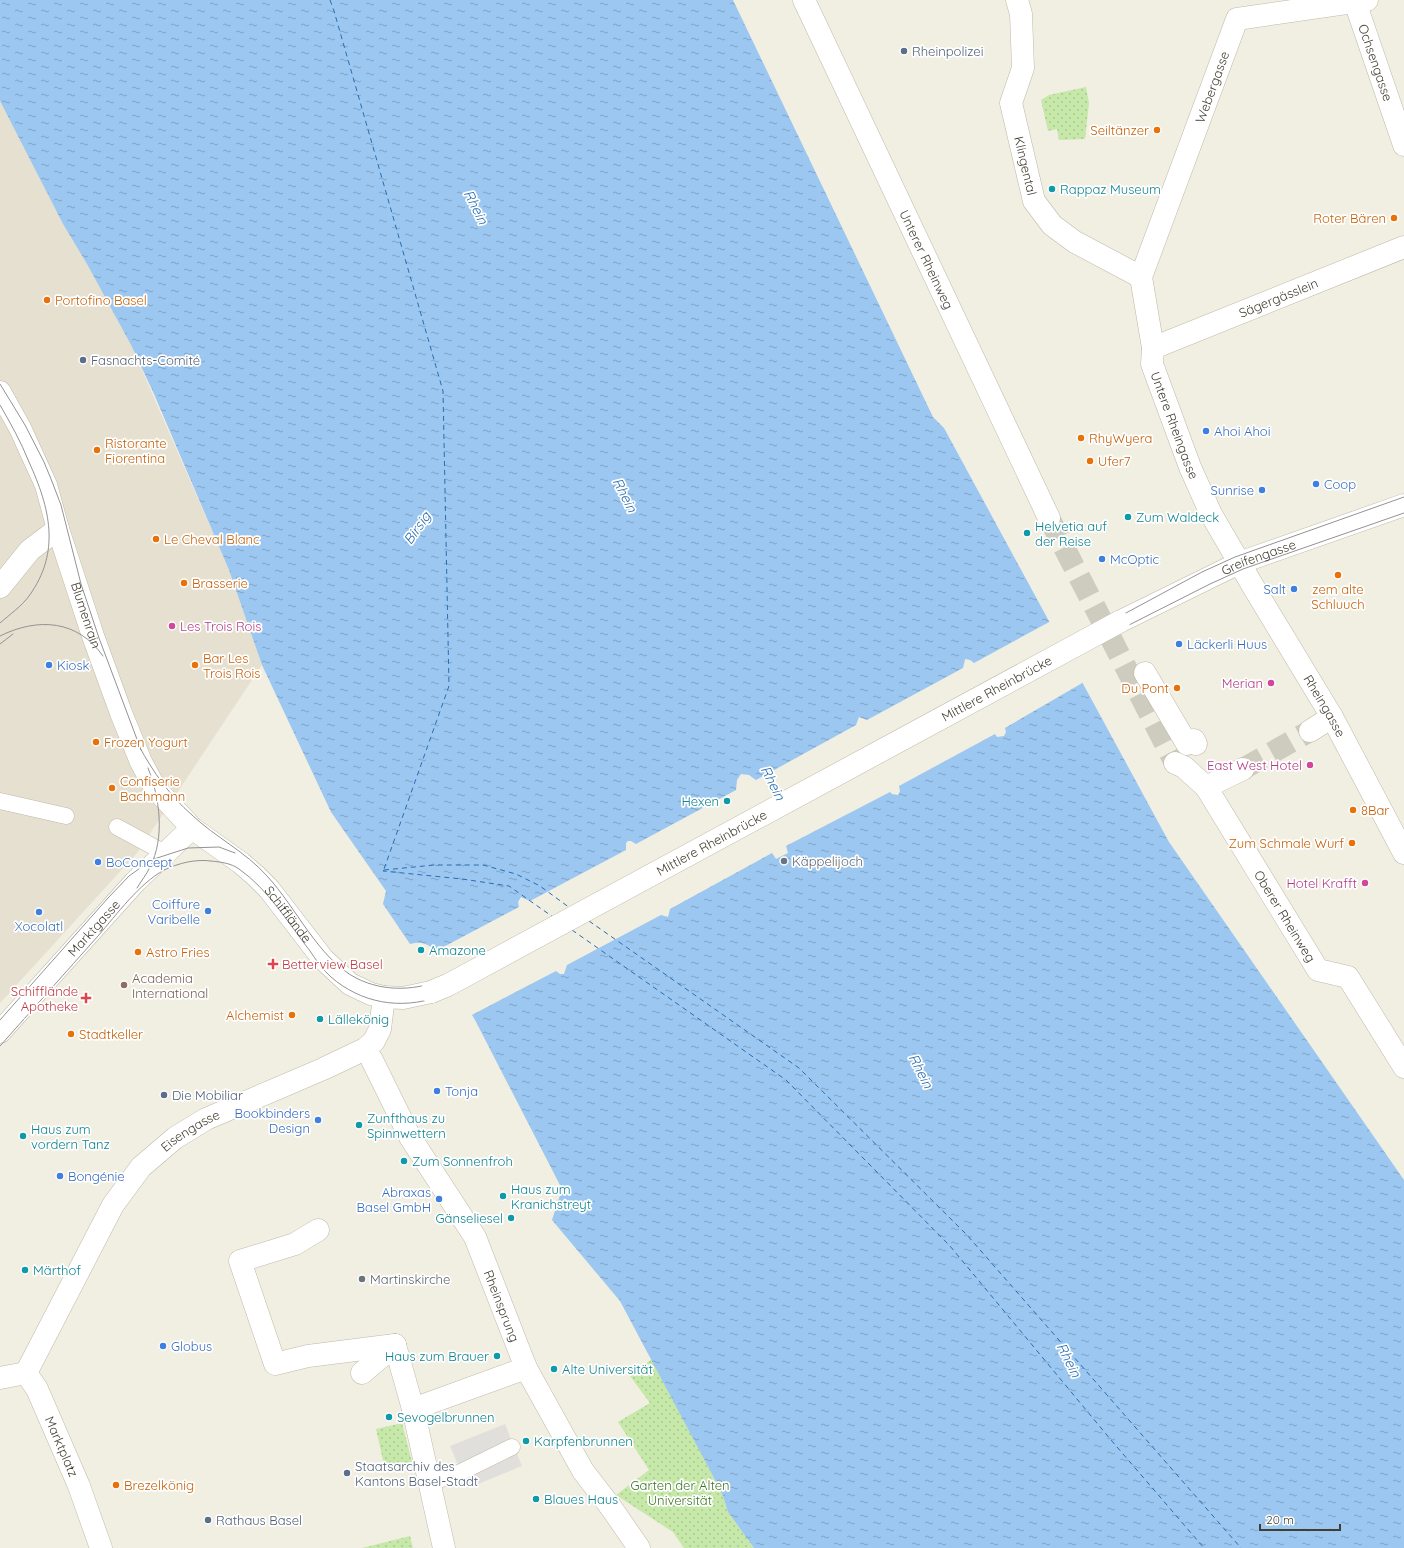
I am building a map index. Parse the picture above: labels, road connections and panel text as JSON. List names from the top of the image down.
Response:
{
  "streets": {
    "street": [
      "Ochsengasse",
      "Webergasse",
      "Klingental",
      "Unterer Rheinweg",
      "Sägergässlein",
      "Untere Rheingasse",
      "Greifengasse",
      "Blumenrain",
      "Mittlere Rheinbrücke",
      "Rheingasse",
      "Schifflände",
      "Oberer Rheinweg",
      "Marktgasse",
      "Eisengasse",
      "Rheinsprung",
      "Marktplatz"
    ]
  },
  "crossings": [
    ["Ochsengasse", "Webergasse"],
    ["Webergasse", "Klingental"],
    ["Webergasse", "Untere Rheingasse"],
    ["Klingental", "Untere Rheingasse"],
    ["Sägergässlein", "Untere Rheingasse"],
    ["Untere Rheingasse", "Greifengasse"],
    ["Untere Rheingasse", "Rheingasse"],
    ["Greifengasse", "Mittlere Rheinbrücke"],
    ["Greifengasse", "Rheingasse"],
    ["Blumenrain", "Schifflände"],
    ["Blumenrain", "Marktgasse"],
    ["Mittlere Rheinbrücke", "Schifflände"],
    ["Mittlere Rheinbrücke", "Eisengasse"],
    ["Schifflände", "Marktgasse"],
    ["Schifflände", "Eisengasse"],
    ["Eisengasse", "Marktplatz"]
  ],
  "water": ["Rhein", "Birsig"],
  "parks": ["Garten der Alten Universität"],
  "places": {
    "other": [
      "Rheinpolizei",
      "Seiltänzer",
      "Rappaz Museum",
      "Roter Bären",
      "Portofino Basel",
      "Fasnachts-Comité",
      "Ahoi Ahoi",
      "RhyWyera",
      "Ristorante Fiorentina",
      "Ufer7",
      "Coop",
      "Sunrise",
      "Zum Waldeck",
      "Helvetia auf der Reise",
      "Le Cheval Blanc",
      "McOptic",
      "zem alte Schluuch",
      "Brasserie",
      "Salt",
      "Les Trois Rois",
      "Läckerli Huus",
      "Kiosk",
      "Bar Les Trois Rois",
      "Merian",
      "Du Pont",
      "Frozen Yogurt",
      "East West Hotel",
      "Confiserie Bachmann",
      "Hexen",
      "8Bar",
      "Zum Schmale Wurf",
      "Käppelijoch",
      "BoConcept",
      "Hotel Krafft",
      "Coiffure Varibelle",
      "Xocolatl",
      "Amazone",
      "Astro Fries",
      "Academia International",
      "Alchemist",
      "Lällekönig",
      "Stadtkeller",
      "Tonja",
      "Die Mobiliar",
      "Bookbinders Design",
      "Zunfthaus zu Spinnwettern",
      "Haus zum vordern Tanz",
      "Zum Sonnenfroh",
      "Bongénie",
      "Haus zum Kranichstreyt",
      "Abraxas Basel GmbH",
      "Gänseliesel",
      "Märthof",
      "Martinskirche",
      "Globus",
      "Haus zum Brauer",
      "Alte Universität",
      "Sevogelbrunnen",
      "Karpfenbrunnen",
      "Staatsarchiv des Kantons Basel-Stadt",
      "Brezelkönig",
      "Blaues Haus",
      "Rathaus Basel"
    ],
    "health": ["Betterview Basel", "Schifflände Apotheke"]
  },
  "scale_bar": "20 m"
}
